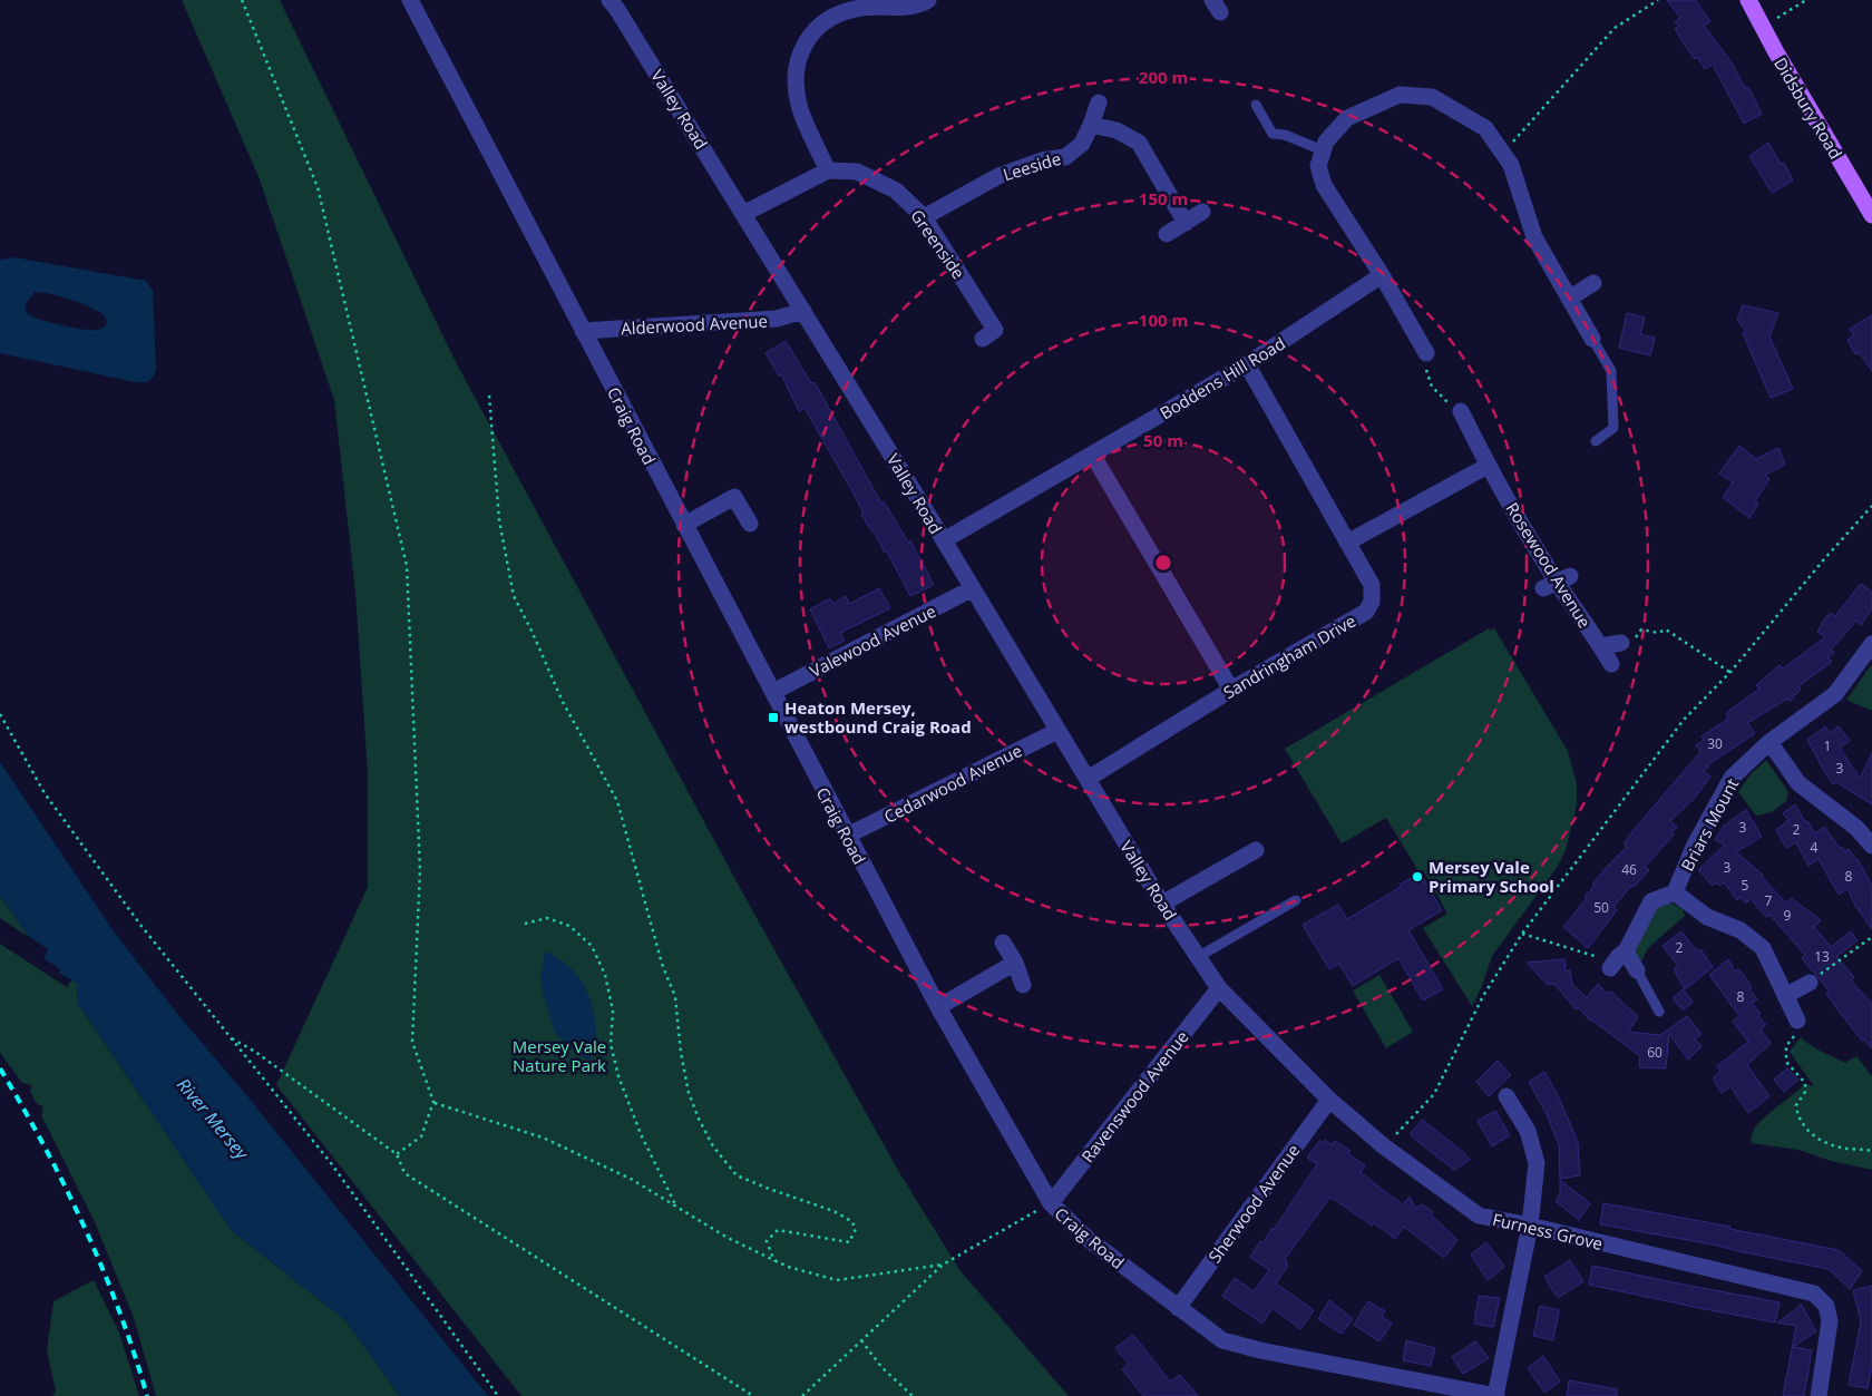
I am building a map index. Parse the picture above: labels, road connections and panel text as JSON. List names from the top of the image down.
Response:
{
  "streets": {
    "main road": ["Didsbury Road"],
    "street": [
      "Valley Road",
      "Leeside",
      "Greenside",
      "Alderwood Avenue",
      "Boddens Hill Road",
      "Craig Road",
      "Rosewood Avenue",
      "Valewood Avenue",
      "Sandringham Drive",
      "Cedarwood Avenue",
      "Briars Mount",
      "Ravenswood Avenue",
      "Sherwood Avenue",
      "Furness Grove"
    ]
  },
  "crossings": [
    ["Valley Road", "Greenside"],
    ["Valley Road", "Alderwood Avenue"],
    ["Valley Road", "Boddens Hill Road"],
    ["Valley Road", "Valewood Avenue"],
    ["Valley Road", "Sandringham Drive"],
    ["Valley Road", "Cedarwood Avenue"],
    ["Valley Road", "Ravenswood Avenue"],
    ["Valley Road", "Furness Grove"],
    ["Leeside", "Greenside"],
    ["Alderwood Avenue", "Craig Road"],
    ["Boddens Hill Road", "Sandringham Drive"],
    ["Craig Road", "Valewood Avenue"],
    ["Craig Road", "Cedarwood Avenue"],
    ["Craig Road", "Ravenswood Avenue"],
    ["Craig Road", "Sherwood Avenue"],
    ["Ravenswood Avenue", "Furness Grove"],
    ["Sherwood Avenue", "Furness Grove"]
  ],
  "water": ["River Mersey"],
  "parks": ["Mersey Vale Nature Park"],
  "places": {
    "transit": ["Heaton Mersey, westbound Craig Road"],
    "other": ["Mersey Vale Primary School"]
  },
  "house_numbers": [
    "30",
    "1",
    "3",
    "3",
    "2",
    "4",
    "3",
    "46",
    "8",
    "5",
    "7",
    "50",
    "9",
    "2",
    "13",
    "8",
    "60"
  ],
  "rings": [
    "200 m",
    "150 m",
    "100 m",
    "50 m"
  ]
}
